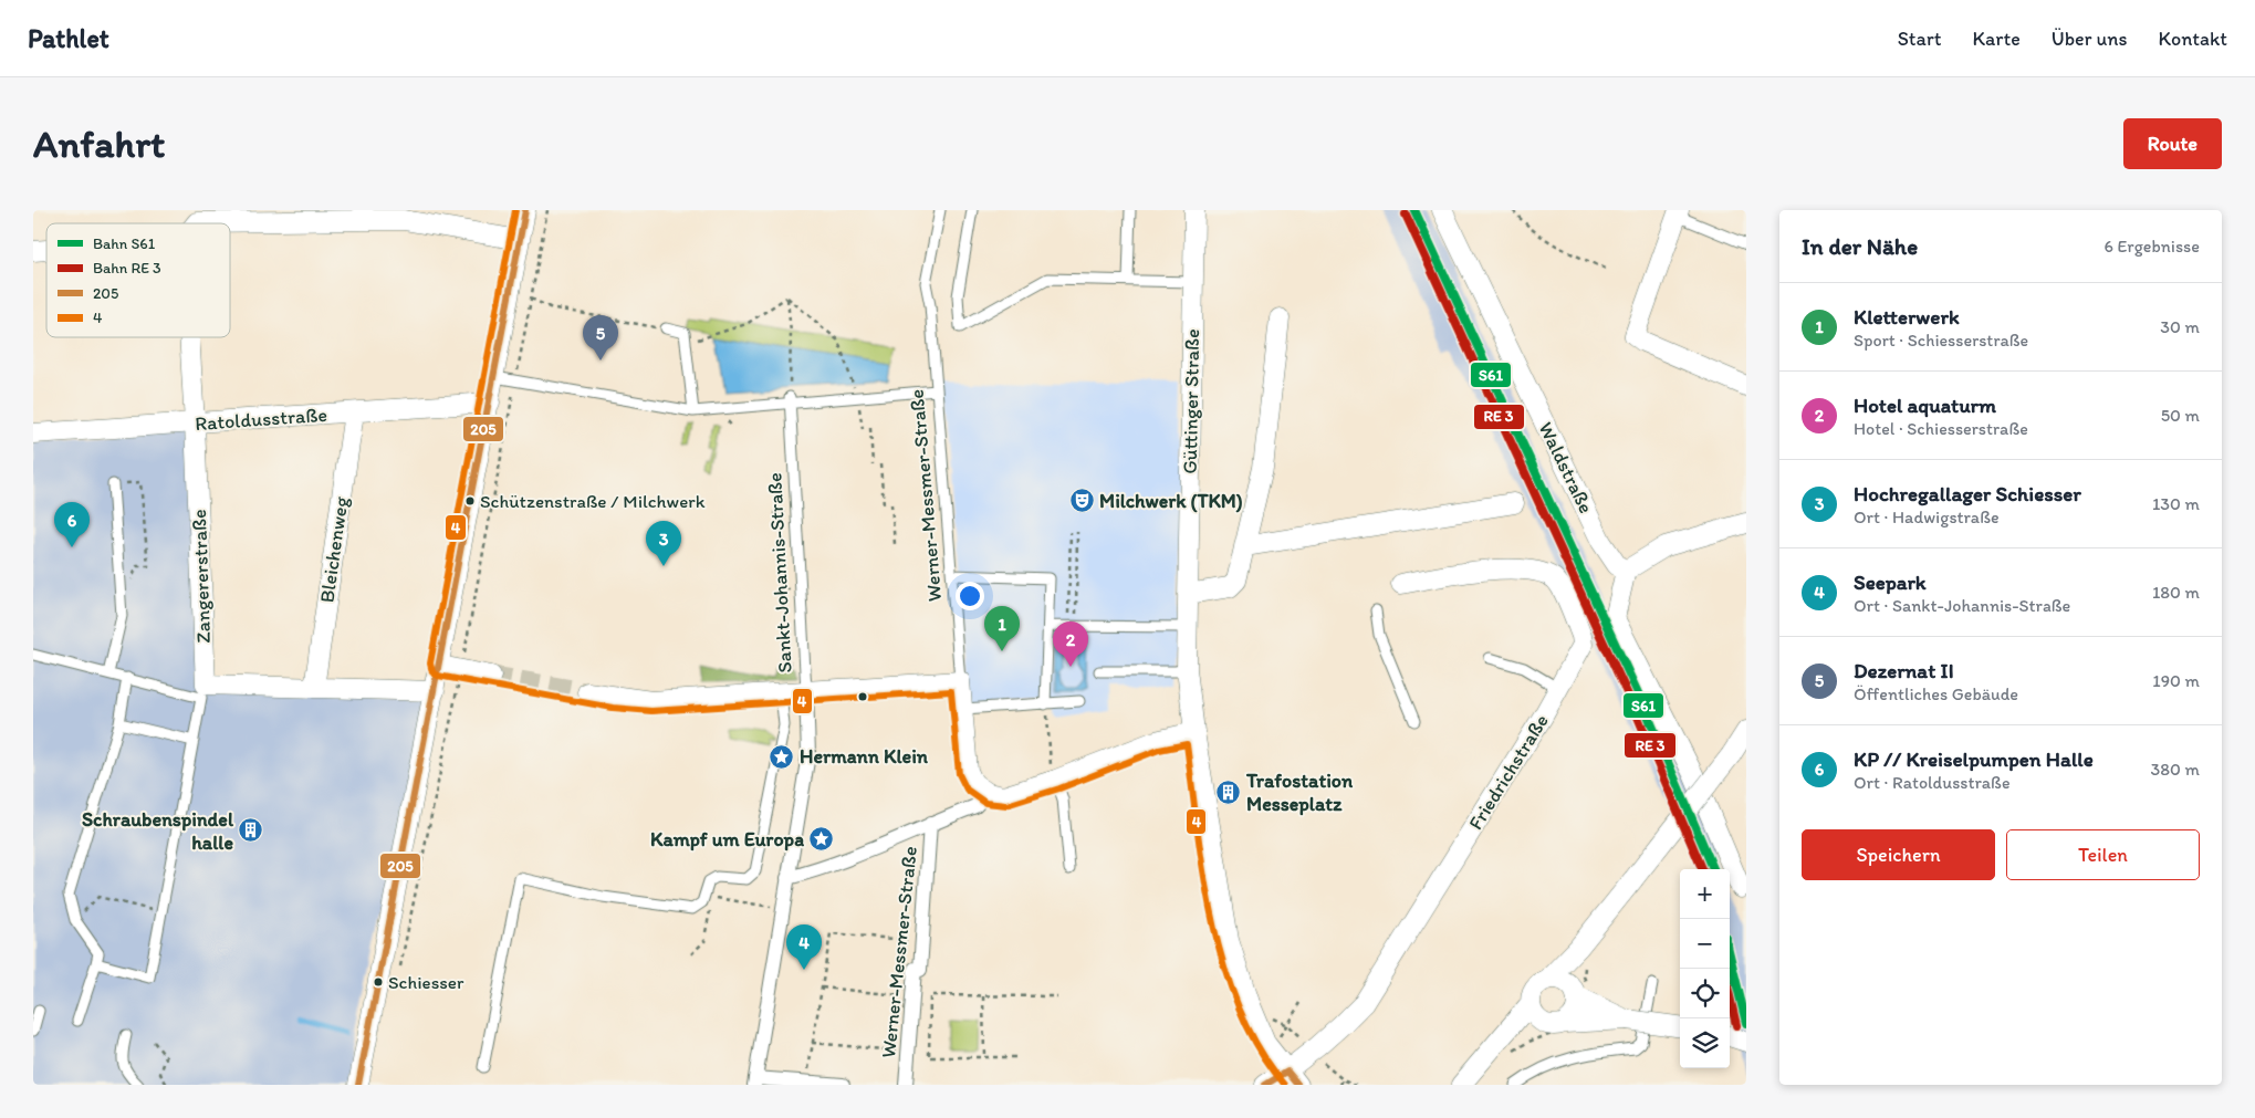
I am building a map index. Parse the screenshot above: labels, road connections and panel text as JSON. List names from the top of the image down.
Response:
{
  "streets": {
    "street": [
      "Güttinger Straße",
      "Ratoldusstraße",
      "Waldstraße",
      "Werner-Messmer-Straße",
      "Bleichenweg",
      "Sankt-Johannis-Straße",
      "Zangererstraße",
      "Friedrichstraße"
    ]
  },
  "crossings": [
    ["Güttinger Straße", "Friedrichstraße"],
    ["Ratoldusstraße", "Bleichenweg"],
    ["Ratoldusstraße", "Zangererstraße"],
    ["Bleichenweg", "Zangererstraße"]
  ],
  "places": {
    "other": ["Schützenstraße / Milchwerk", "Schiesser"],
    "theatre": ["Milchwerk (TKM)"],
    "place": ["Hermann Klein", "Kampf um Europa"],
    "building": ["Trafostation Messeplatz", "Schraubenspindel halle"]
  },
  "lines": ["rail line S61", "transit line 205", "transit line 4"],
  "legend": [
    "Bahn S61",
    "Bahn RE 3",
    "205",
    "4"
  ],
  "page": {
    "header": "Pathlet",
    "nav": [
      "Start",
      "Karte",
      "Über uns",
      "Kontakt"
    ],
    "buttons": [
      "Route",
      ["Speichern", "Teilen"]
    ],
    "title": "Anfahrt",
    "heading": ["In der Nähe", "6 Ergebnisse"],
    "list": [
      {
        "mark": "1",
        "name": "Kletterwerk",
        "note": "Sport · Schiesserstraße",
        "value": "30 m"
      },
      {
        "mark": "2",
        "name": "Hotel aquaturm",
        "note": "Hotel · Schiesserstraße",
        "value": "50 m"
      },
      {
        "mark": "3",
        "name": "Hochregallager Schiesser",
        "note": "Ort · Hadwigstraße",
        "value": "130 m"
      },
      {
        "mark": "4",
        "name": "Seepark",
        "note": "Ort · Sankt-Johannis-Straße",
        "value": "180 m"
      },
      {
        "mark": "5",
        "name": "Dezernat II",
        "note": "Öffentliches Gebäude",
        "value": "190 m"
      },
      {
        "mark": "6",
        "name": "KP // Kreiselpumpen Halle",
        "note": "Ort · Ratoldusstraße",
        "value": "380 m"
      }
    ],
    "pins": [
      "5",
      "6",
      "3",
      "1",
      "2",
      "4"
    ],
    "map_buttons": ["+", "−"]
  }
}
